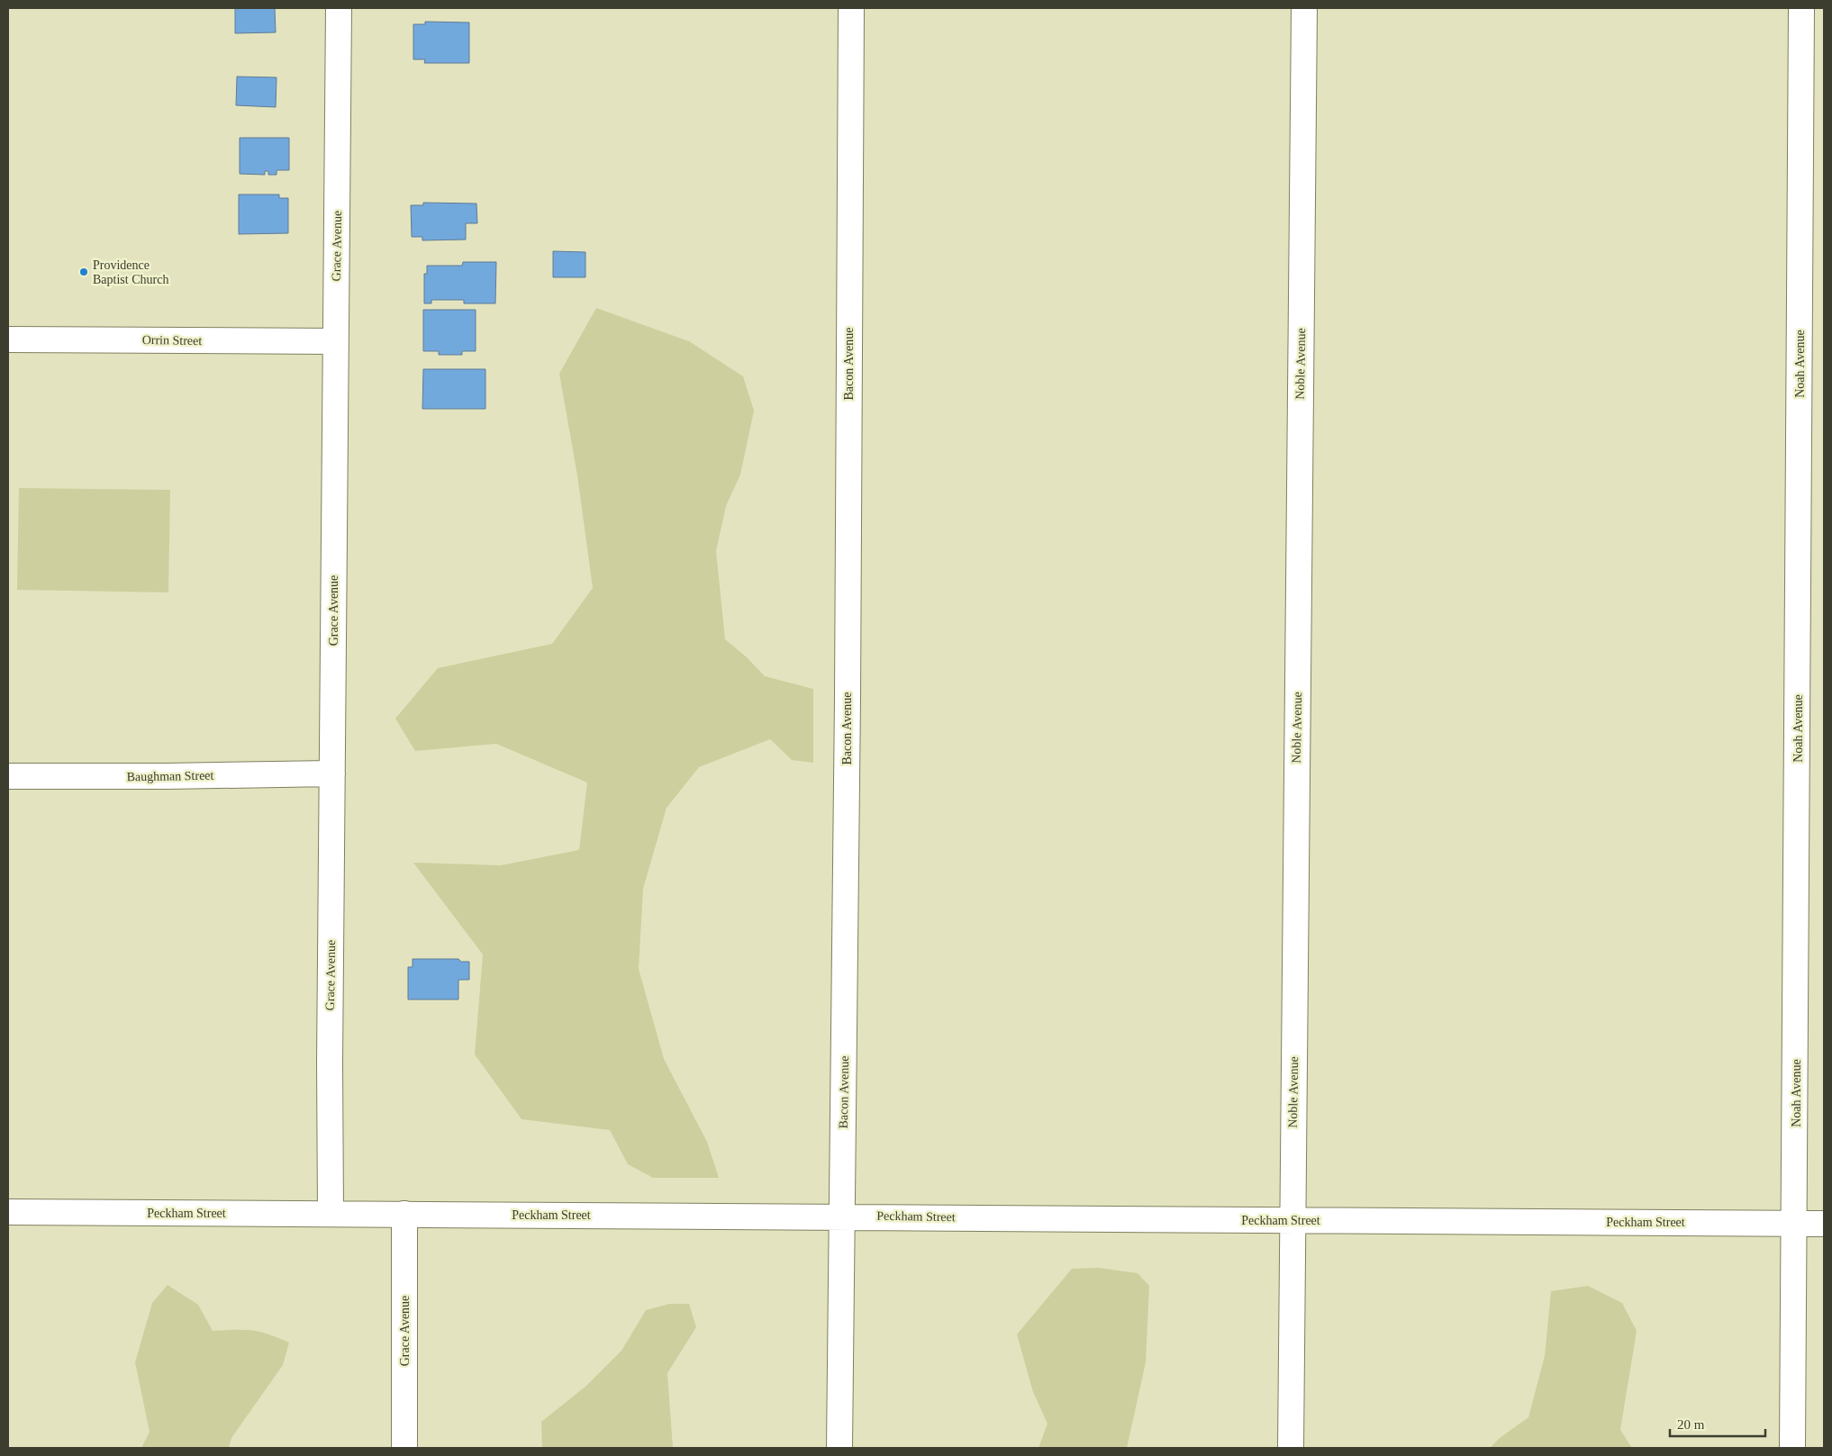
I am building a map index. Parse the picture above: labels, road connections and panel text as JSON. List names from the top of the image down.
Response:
{
  "streets": {
    "street": [
      "Grace Avenue",
      "Orrin Street",
      "Bacon Avenue",
      "Noble Avenue",
      "Noah Avenue",
      "Baughman Street",
      "Peckham Street"
    ]
  },
  "crossings": [
    ["Grace Avenue", "Orrin Street"],
    ["Grace Avenue", "Baughman Street"],
    ["Grace Avenue", "Peckham Street"],
    ["Bacon Avenue", "Peckham Street"],
    ["Noble Avenue", "Peckham Street"],
    ["Noah Avenue", "Peckham Street"]
  ],
  "places": ["Providence Baptist Church"],
  "scale_bar": "20 m"
}
